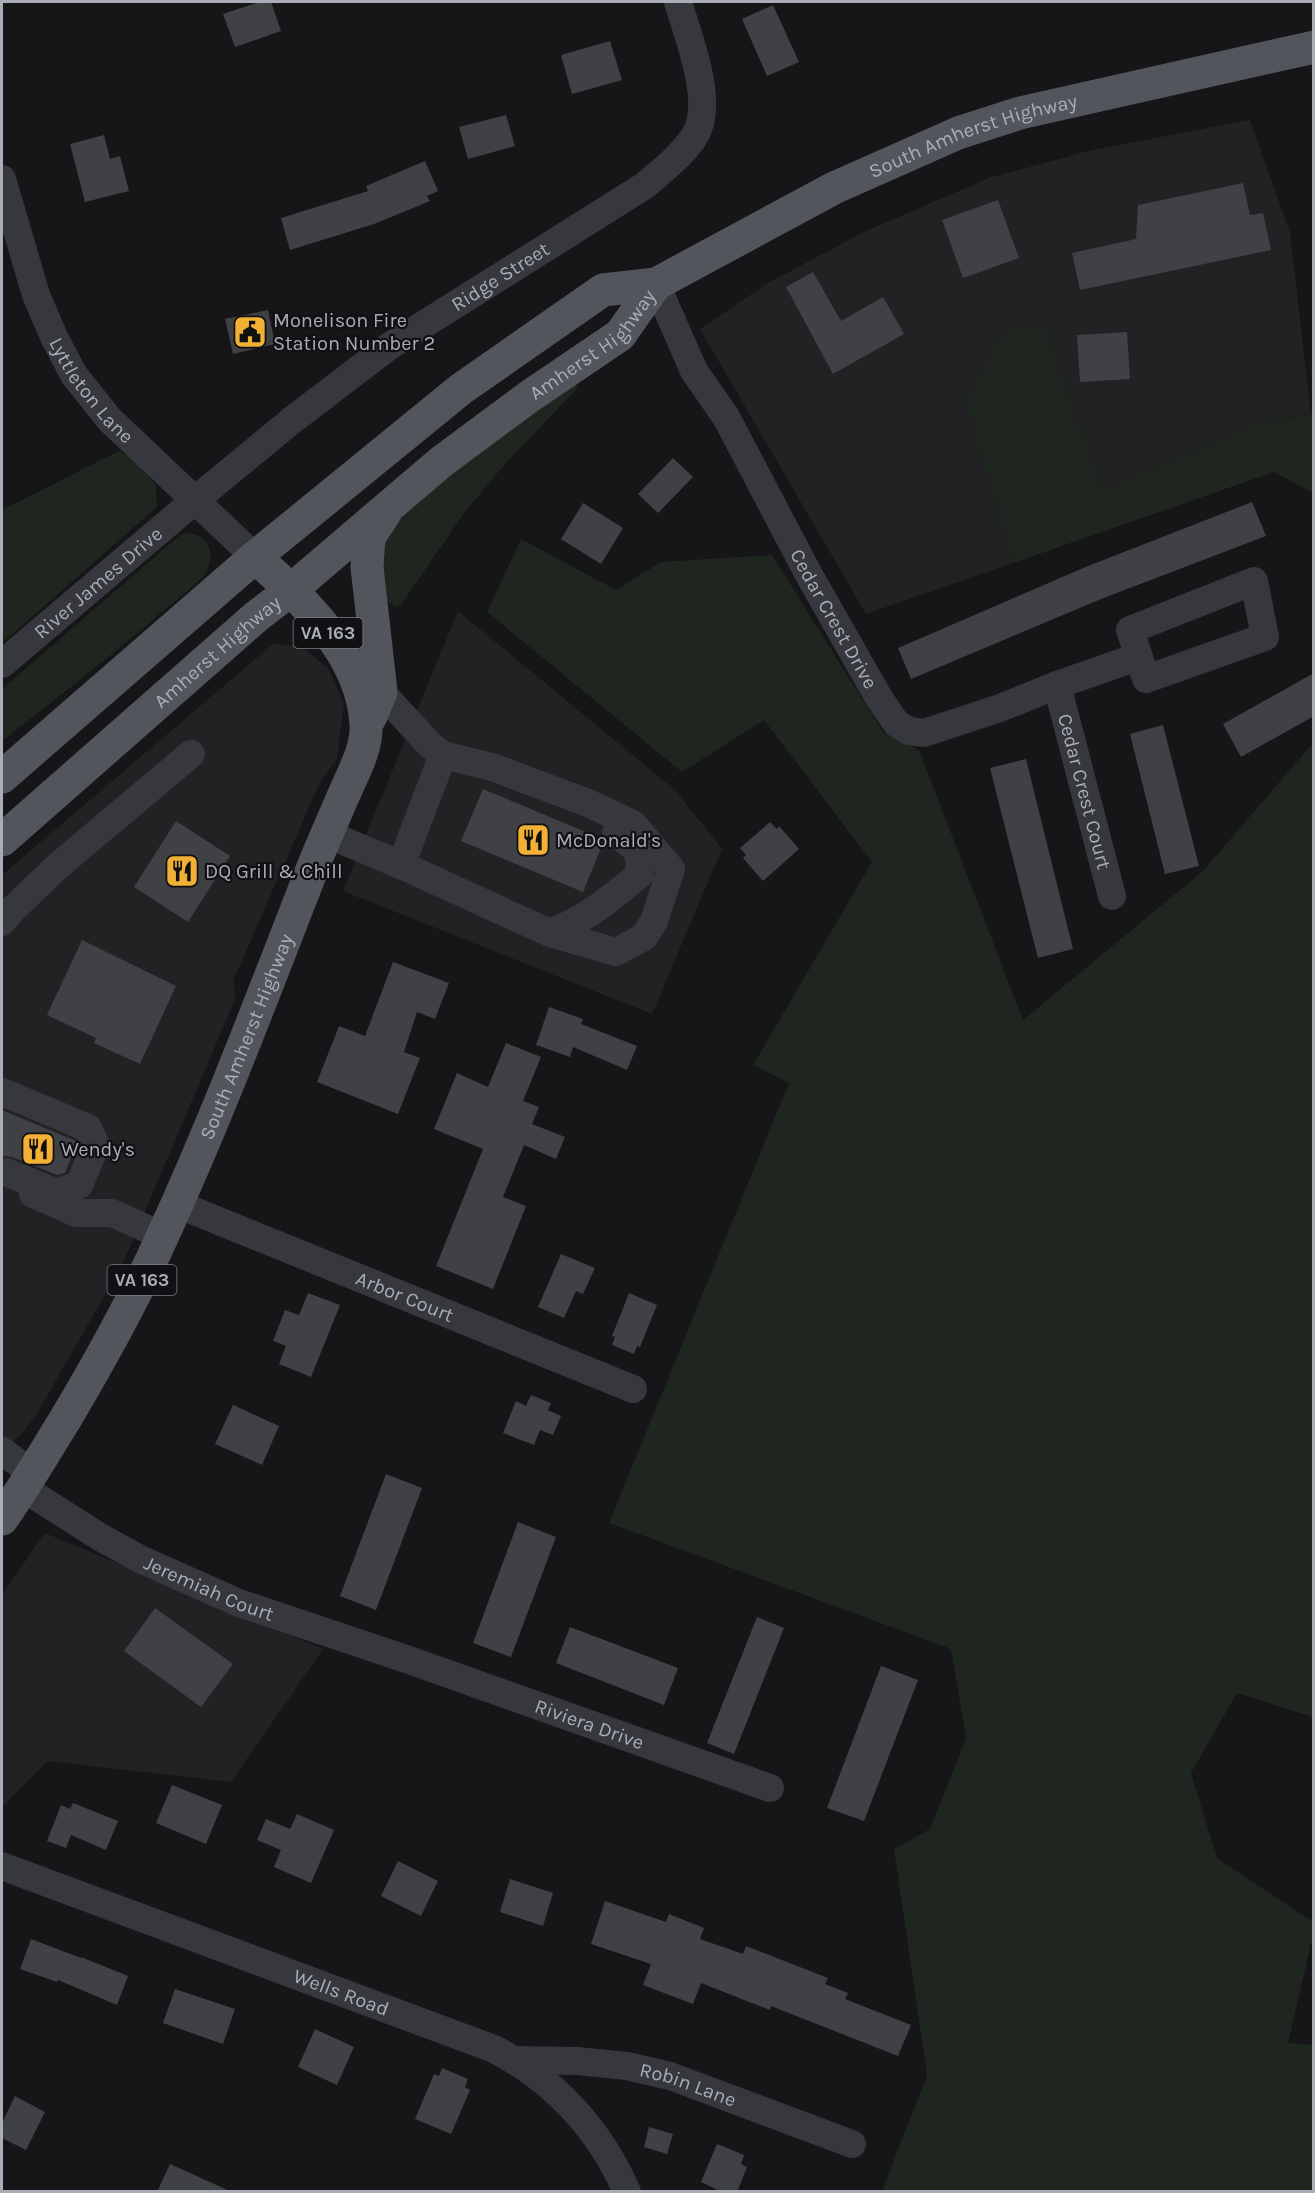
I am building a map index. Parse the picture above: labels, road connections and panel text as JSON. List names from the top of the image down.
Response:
{
  "streets": {
    "main road": ["South Amherst Highway", "Amherst Highway", "VA 163"],
    "street": [
      "Ridge Street",
      "Lyttleton Lane",
      "River James Drive",
      "Cedar Crest Drive",
      "Cedar Crest Court",
      "Arbor Court",
      "Jeremiah Court",
      "Riviera Drive",
      "Wells Road",
      "Robin Lane"
    ]
  },
  "crossings": [
    ["South Amherst Highway", "Amherst Highway"],
    ["South Amherst Highway", "Cedar Crest Drive"],
    ["South Amherst Highway", "VA 163"],
    ["South Amherst Highway", "Arbor Court"],
    ["South Amherst Highway", "Jeremiah Court"],
    ["Ridge Street", "Lyttleton Lane"],
    ["Ridge Street", "River James Drive"],
    ["Amherst Highway", "Lyttleton Lane"],
    ["Amherst Highway", "Cedar Crest Drive"],
    ["Amherst Highway", "VA 163"],
    ["Lyttleton Lane", "River James Drive"],
    ["Lyttleton Lane", "VA 163"],
    ["Cedar Crest Drive", "Cedar Crest Court"],
    ["Jeremiah Court", "Riviera Drive"],
    ["Wells Road", "Robin Lane"]
  ],
  "places": {
    "public building": ["Monelison Fire Station Number 2"],
    "restaurant": ["McDonald's", "DQ Grill & Chill", "Wendy's"]
  }
}
